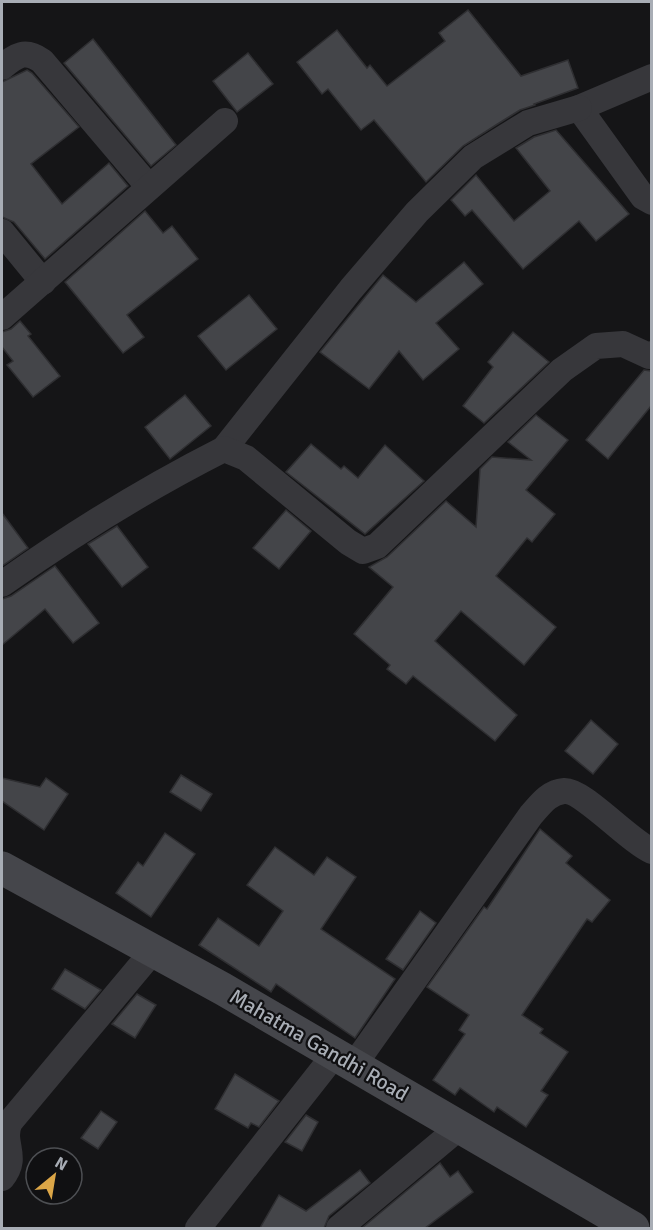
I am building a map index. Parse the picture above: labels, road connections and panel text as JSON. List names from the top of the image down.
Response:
{
  "streets": {
    "main road": ["Mahatma Gandhi Road"]
  },
  "north": "top right"
}
